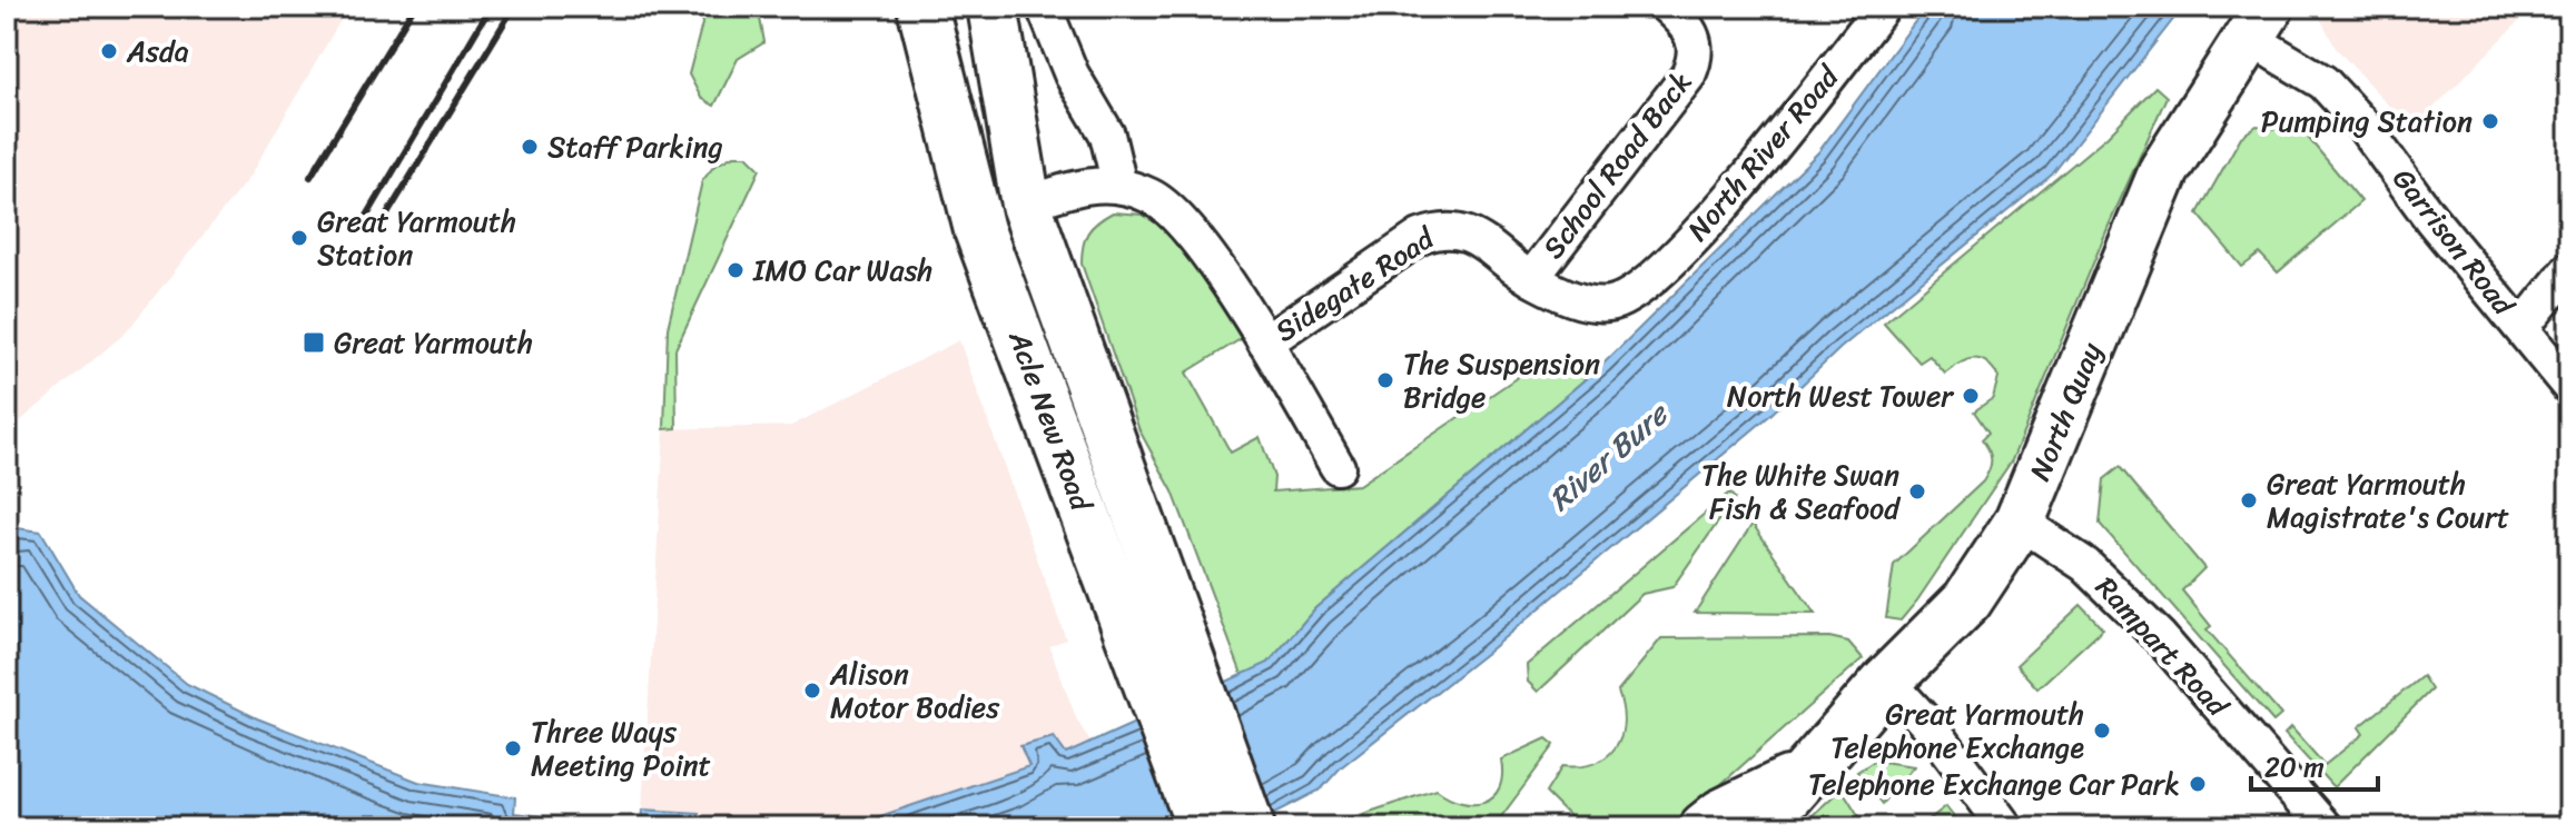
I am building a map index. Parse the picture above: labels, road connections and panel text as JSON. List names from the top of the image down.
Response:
{
  "streets": {
    "main road": ["North Quay", "Acle New Road"],
    "street": [
      "North River Road",
      "School Road Back",
      "Garrison Road",
      "Sidegate Road",
      "Rampart Road"
    ]
  },
  "crossings": [
    ["North River Road", "Sidegate Road"],
    ["School Road Back", "Sidegate Road"],
    ["Garrison Road", "North Quay"],
    ["North Quay", "Rampart Road"]
  ],
  "water": ["River Bure"],
  "places": {
    "other": [
      "Asda",
      "Pumping Station",
      "Staff Parking",
      "Great Yarmouth Station",
      "IMO Car Wash",
      "The Suspension Bridge",
      "North West Tower",
      "The White Swan Fish & Seafood",
      "Great Yarmouth Magistrate's Court",
      "Alison Motor Bodies",
      "Great Yarmouth Telephone Exchange",
      "Three Ways Meeting Point",
      "Telephone Exchange Car Park"
    ],
    "transit": ["Great Yarmouth"]
  },
  "scale_bar": "20 m"
}
